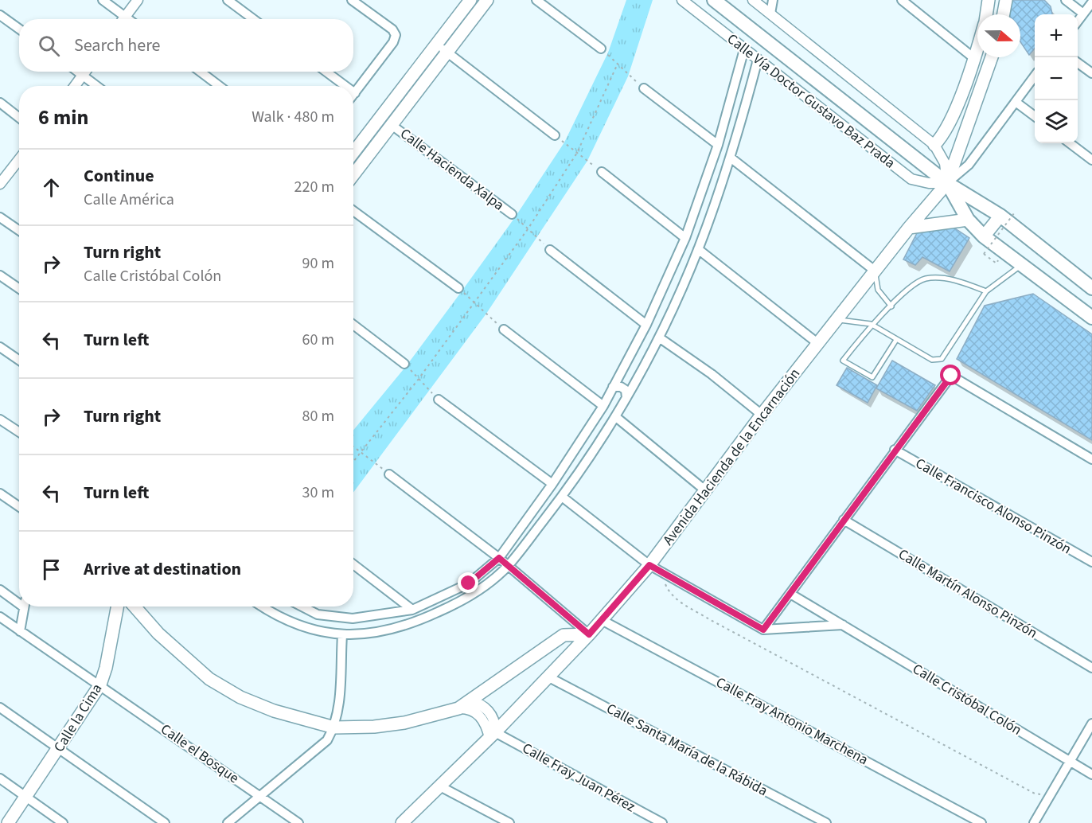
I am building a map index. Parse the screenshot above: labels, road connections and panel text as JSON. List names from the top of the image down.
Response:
{
  "streets": {
    "main road": ["Calle Vía Doctor Gustavo Baz Prada", "Avenida Hacienda de la Encarnación", "Calle la Cima"],
    "street": [
      "Calle Hacienda Xalpa",
      "Calle Francisco Alonso Pinzón",
      "Calle Martín Alonso Pinzón",
      "Calle Cristóbal Colón",
      "Calle Fray Antonio Marchena",
      "Calle Santa María de la Rábida",
      "Calle el Bosque",
      "Calle Fray Juan Pérez"
    ]
  },
  "crossings": [
    ["Calle Vía Doctor Gustavo Baz Prada", "Avenida Hacienda de la Encarnación"],
    ["Avenida Hacienda de la Encarnación", "Calle Fray Antonio Marchena"],
    ["Avenida Hacienda de la Encarnación", "Calle Santa María de la Rábida"],
    ["Avenida Hacienda de la Encarnación", "Calle Fray Juan Pérez"],
    ["Calle la Cima", "Calle el Bosque"]
  ],
  "north": "right",
  "page": {
    "map_buttons": ["+", "−"],
    "search": "Search here",
    "heading": ["6 min", "Walk · 480 m"],
    "list": [
      ["Continue", "Calle América", "220 m"],
      ["Turn right", "Calle Cristóbal Colón", "90 m"],
      ["Turn left", "60 m"],
      ["Turn right", "80 m"],
      ["Turn left", "30 m"],
      "Arrive at destination"
    ]
  }
}
